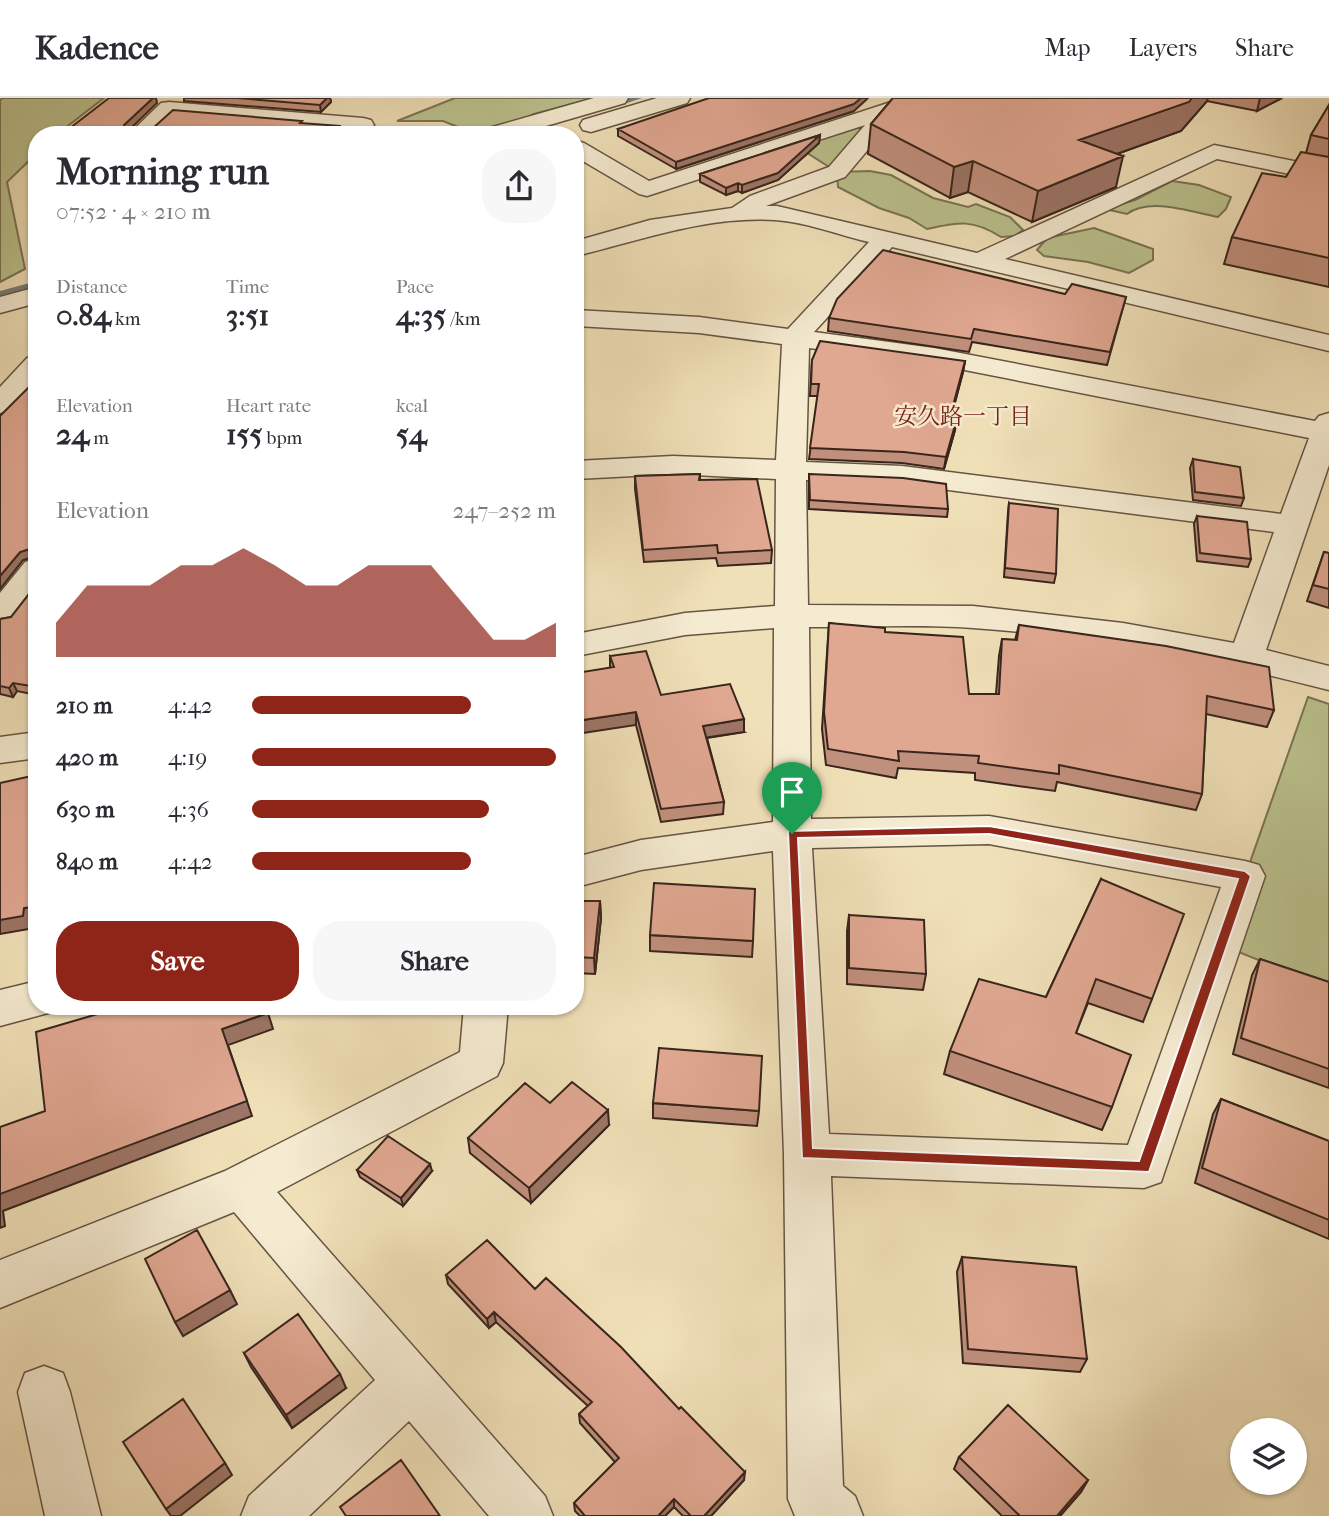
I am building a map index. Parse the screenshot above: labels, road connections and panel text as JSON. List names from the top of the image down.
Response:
{
  "districts": ["安久路一丁目"],
  "page": {
    "header": "Kadence",
    "nav": ["Map", "Layers", "Share"],
    "heading": ["Morning run", "07:52 · 4 × 210 m"],
    "stats": [
      ["Distance", "0.84 km"],
      ["Time", "3:51"],
      ["Pace", "4:35 /km"],
      ["Elevation", "24 m"],
      ["Heart rate", "155 bpm"],
      ["kcal", "54"]
    ],
    "chart": ["Elevation", "247–252 m"],
    "list": [
      {
        "name": "210 m",
        "note": "4:42"
      },
      {
        "name": "420 m",
        "note": "4:19"
      },
      {
        "name": "630 m",
        "note": "4:36"
      },
      {
        "name": "840 m",
        "note": "4:42"
      }
    ],
    "buttons": ["Save", "Share"]
  }
}
